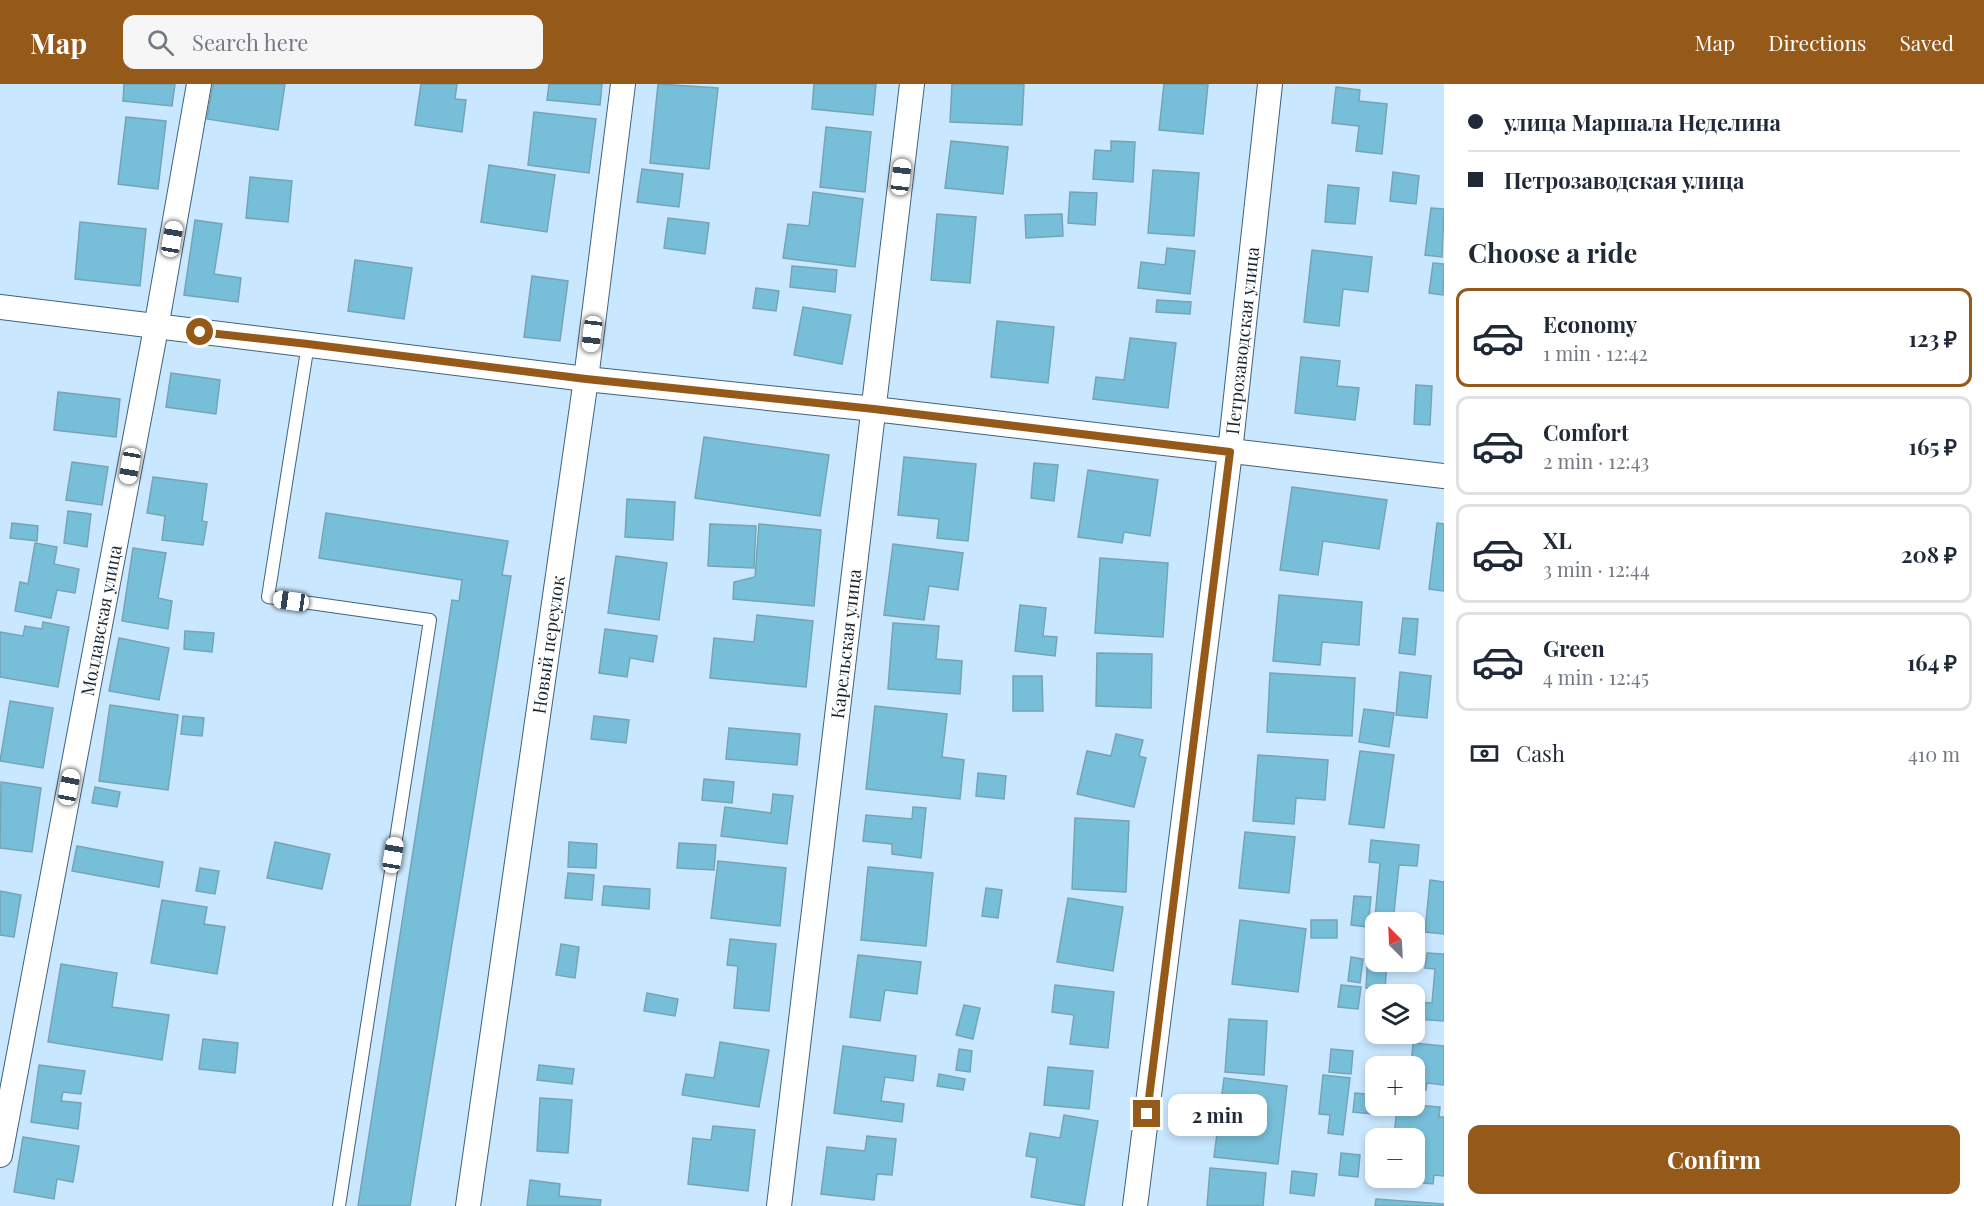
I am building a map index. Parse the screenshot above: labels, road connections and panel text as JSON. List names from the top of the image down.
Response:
{
  "streets": {
    "street": [
      "Петрозаводская улица",
      "Молдавская улица",
      "Новый переулок",
      "Карельская улица"
    ]
  },
  "north": "top left",
  "page": {
    "header": "Map",
    "search": "Search here",
    "nav": ["Map", "Directions", "Saved"],
    "banner": ["улица Маршала Неделина", "Петрозаводская улица"],
    "heading": "Choose a ride",
    "list": [
      {
        "name": "Economy",
        "note": "1 min · 12:42",
        "value": "123 ₽"
      },
      {
        "name": "Comfort",
        "note": "2 min · 12:43",
        "value": "165 ₽"
      },
      {
        "name": "XL",
        "note": "3 min · 12:44",
        "value": "208 ₽"
      },
      {
        "name": "Green",
        "note": "4 min · 12:45",
        "value": "164 ₽"
      }
    ],
    "pay": ["Cash", "410 m"],
    "map_buttons": ["+", "−"],
    "bubble": "2 min",
    "buttons": "Confirm"
  }
}
